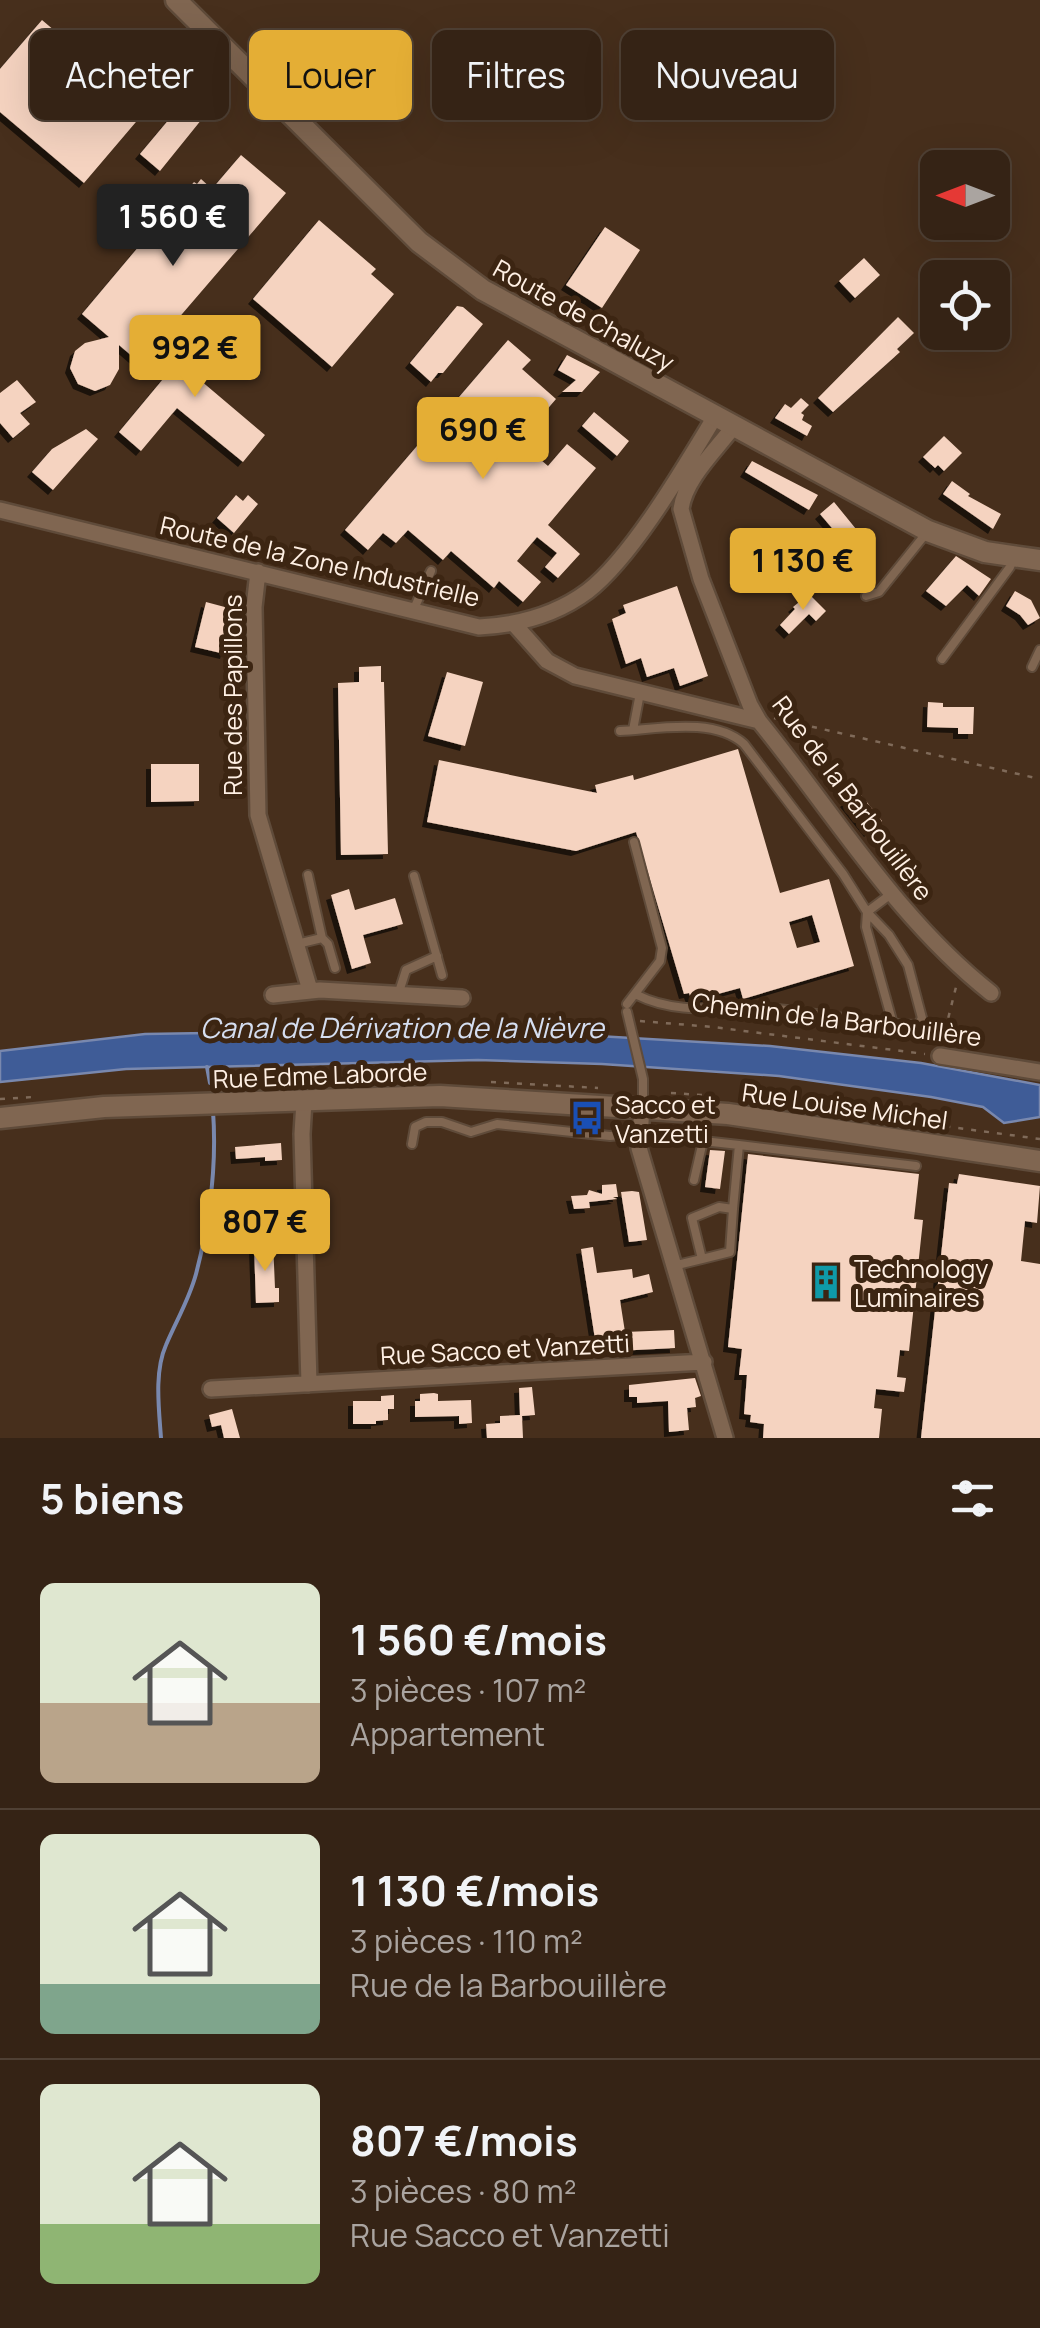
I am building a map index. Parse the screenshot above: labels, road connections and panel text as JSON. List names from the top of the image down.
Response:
{
  "streets": {
    "street": [
      "Route de Chaluzy",
      "Route de la Zone Industrielle",
      "Rue des Papillons",
      "Rue de la Barbouillère",
      "Chemin de la Barbouillère",
      "Rue Edme Laborde",
      "Rue Louise Michel",
      "Rue Sacco et Vanzetti"
    ]
  },
  "crossings": [
    ["Route de Chaluzy", "Route de la Zone Industrielle"],
    ["Route de Chaluzy", "Rue de la Barbouillère"],
    ["Route de la Zone Industrielle", "Rue des Papillons"],
    ["Route de la Zone Industrielle", "Rue de la Barbouillère"],
    ["Rue Edme Laborde", "Rue Louise Michel"]
  ],
  "water": ["Canal de Dérivation de la Nièvre"],
  "places": {
    "bus stop": ["Sacco et Vanzetti"],
    "building": ["Technology Luminaires"]
  },
  "north": "left",
  "page": {
    "chip": [
      "Acheter",
      "Louer",
      "Filtres",
      "Nouveau"
    ],
    "price": [
      "1 560 €",
      "992 €",
      "690 €",
      "1 130 €",
      "807 €"
    ],
    "heading": "5 biens",
    "list": [
      {
        "name": "1 560 €/mois",
        "note": "3 pièces · 107 m² · Appartement"
      },
      {
        "name": "1 130 €/mois",
        "note": "3 pièces · 110 m² · Rue de la Barbouillère"
      },
      {
        "name": "807 €/mois",
        "note": "3 pièces · 80 m² · Rue Sacco et Vanzetti"
      }
    ]
  }
}
